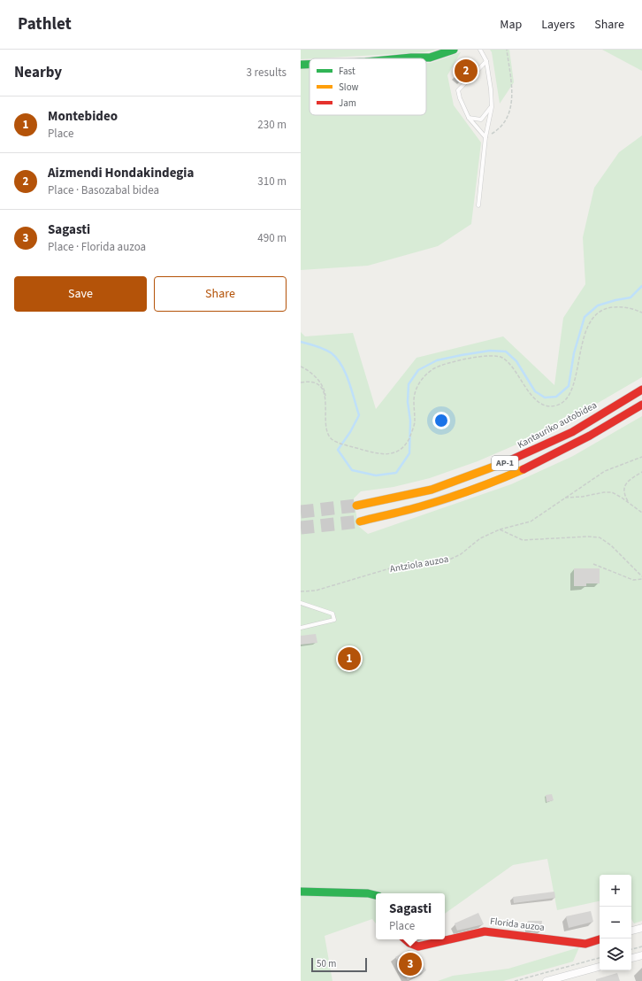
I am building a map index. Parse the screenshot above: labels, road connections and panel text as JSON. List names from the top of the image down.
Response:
{
  "streets": {
    "main road": ["Kantauriko autobidea", "AP-1", "Florida auzoa"],
    "path": ["Antziola auzoa"]
  },
  "legend": ["Fast", "Slow", "Jam"],
  "scale_bar": "50 m",
  "page": {
    "header": "Pathlet",
    "nav": ["Map", "Layers", "Share"],
    "heading": ["Nearby", "3 results"],
    "pins": ["2", "1", "3"],
    "list": [
      {
        "mark": "1",
        "name": "Montebideo",
        "note": "Place",
        "value": "230 m"
      },
      {
        "mark": "2",
        "name": "Aizmendi Hondakindegia",
        "note": "Place · Basozabal bidea",
        "value": "310 m"
      },
      {
        "mark": "3",
        "name": "Sagasti",
        "note": "Place · Florida auzoa",
        "value": "490 m"
      }
    ],
    "buttons": ["Save", "Share"],
    "map_buttons": ["+", "−"],
    "popup": ["Sagasti", "Place"],
    "scale": "50 m"
  }
}
